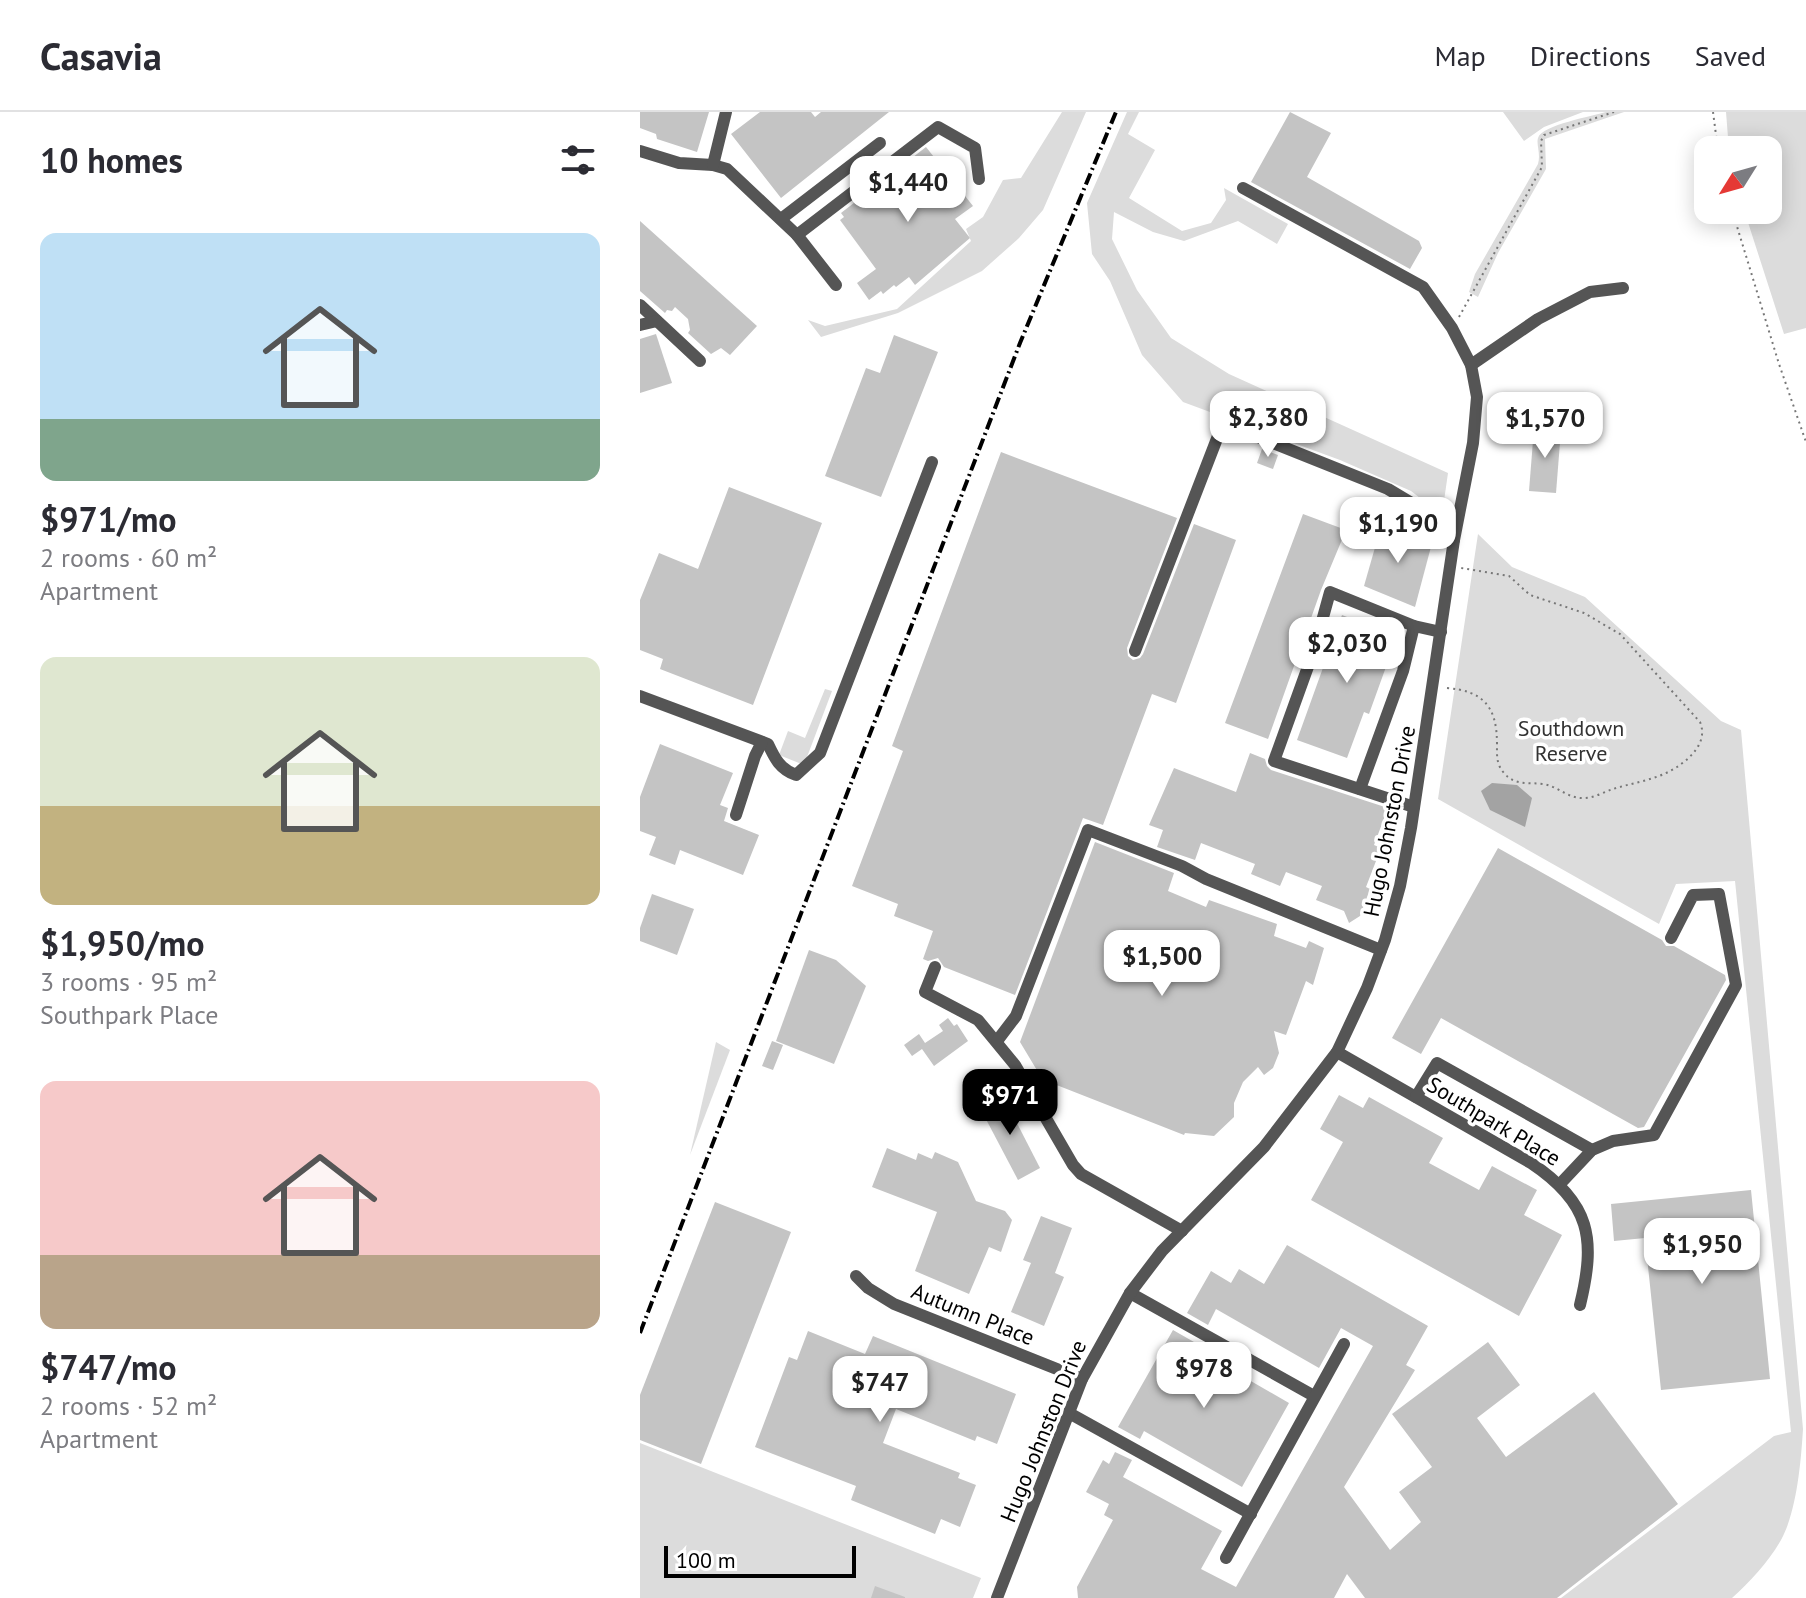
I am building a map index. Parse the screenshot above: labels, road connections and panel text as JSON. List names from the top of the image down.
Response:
{
  "streets": {
    "street": ["Hugo Johnston Drive", "Southpark Place", "Autumn Place"]
  },
  "crossings": [
    ["Hugo Johnston Drive", "Southpark Place"],
    ["Hugo Johnston Drive", "Autumn Place"]
  ],
  "parks": ["Southdown Reserve"],
  "scale_bar": "100 m",
  "north": "bottom left",
  "page": {
    "header": "Casavia",
    "nav": ["Map", "Directions", "Saved"],
    "heading": "10 homes",
    "price": [
      "$1,440",
      "$2,380",
      "$1,570",
      "$1,190",
      "$2,030",
      "$1,500",
      "$971",
      "$1,950",
      "$978",
      "$747"
    ],
    "list": [
      {
        "name": "$971/mo",
        "note": "2 rooms · 60 m² · Apartment"
      },
      {
        "name": "$1,950/mo",
        "note": "3 rooms · 95 m² · Southpark Place"
      },
      {
        "name": "$747/mo",
        "note": "2 rooms · 52 m² · Apartment"
      }
    ],
    "scale": "100 m"
  }
}
